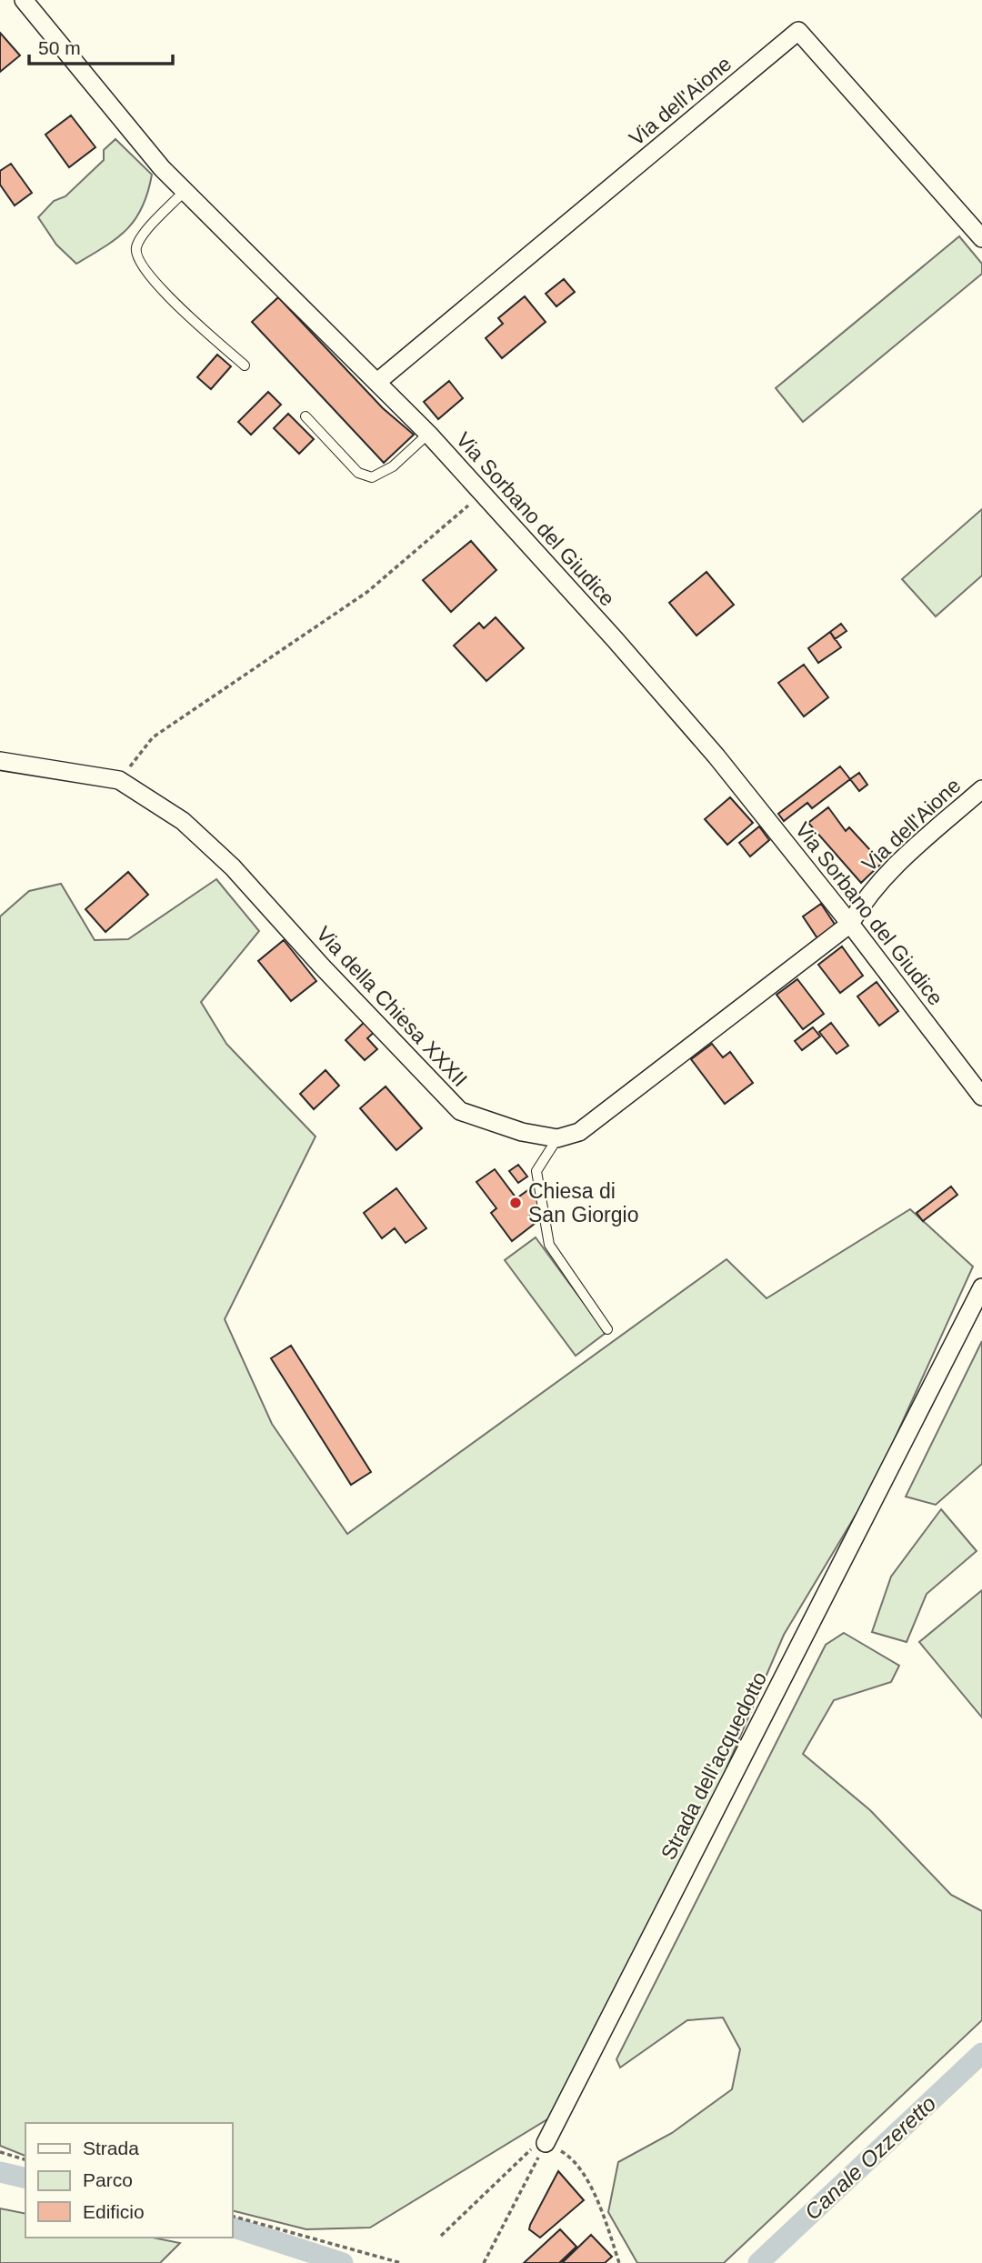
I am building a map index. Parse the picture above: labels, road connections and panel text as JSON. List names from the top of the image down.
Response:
{
  "streets": {
    "street": [
      "Via dell'Aione",
      "Via Sorbano del Giudice",
      "Via della Chiesa XXXII",
      "Strada dell'acquedotto"
    ]
  },
  "crossings": [
    ["Via dell'Aione", "Via Sorbano del Giudice"]
  ],
  "water": ["Canale Ozzeretto"],
  "places": ["Chiesa di San Giorgio"],
  "legend": ["Strada", "Parco", "Edificio"],
  "scale_bar": "50 m"
}
